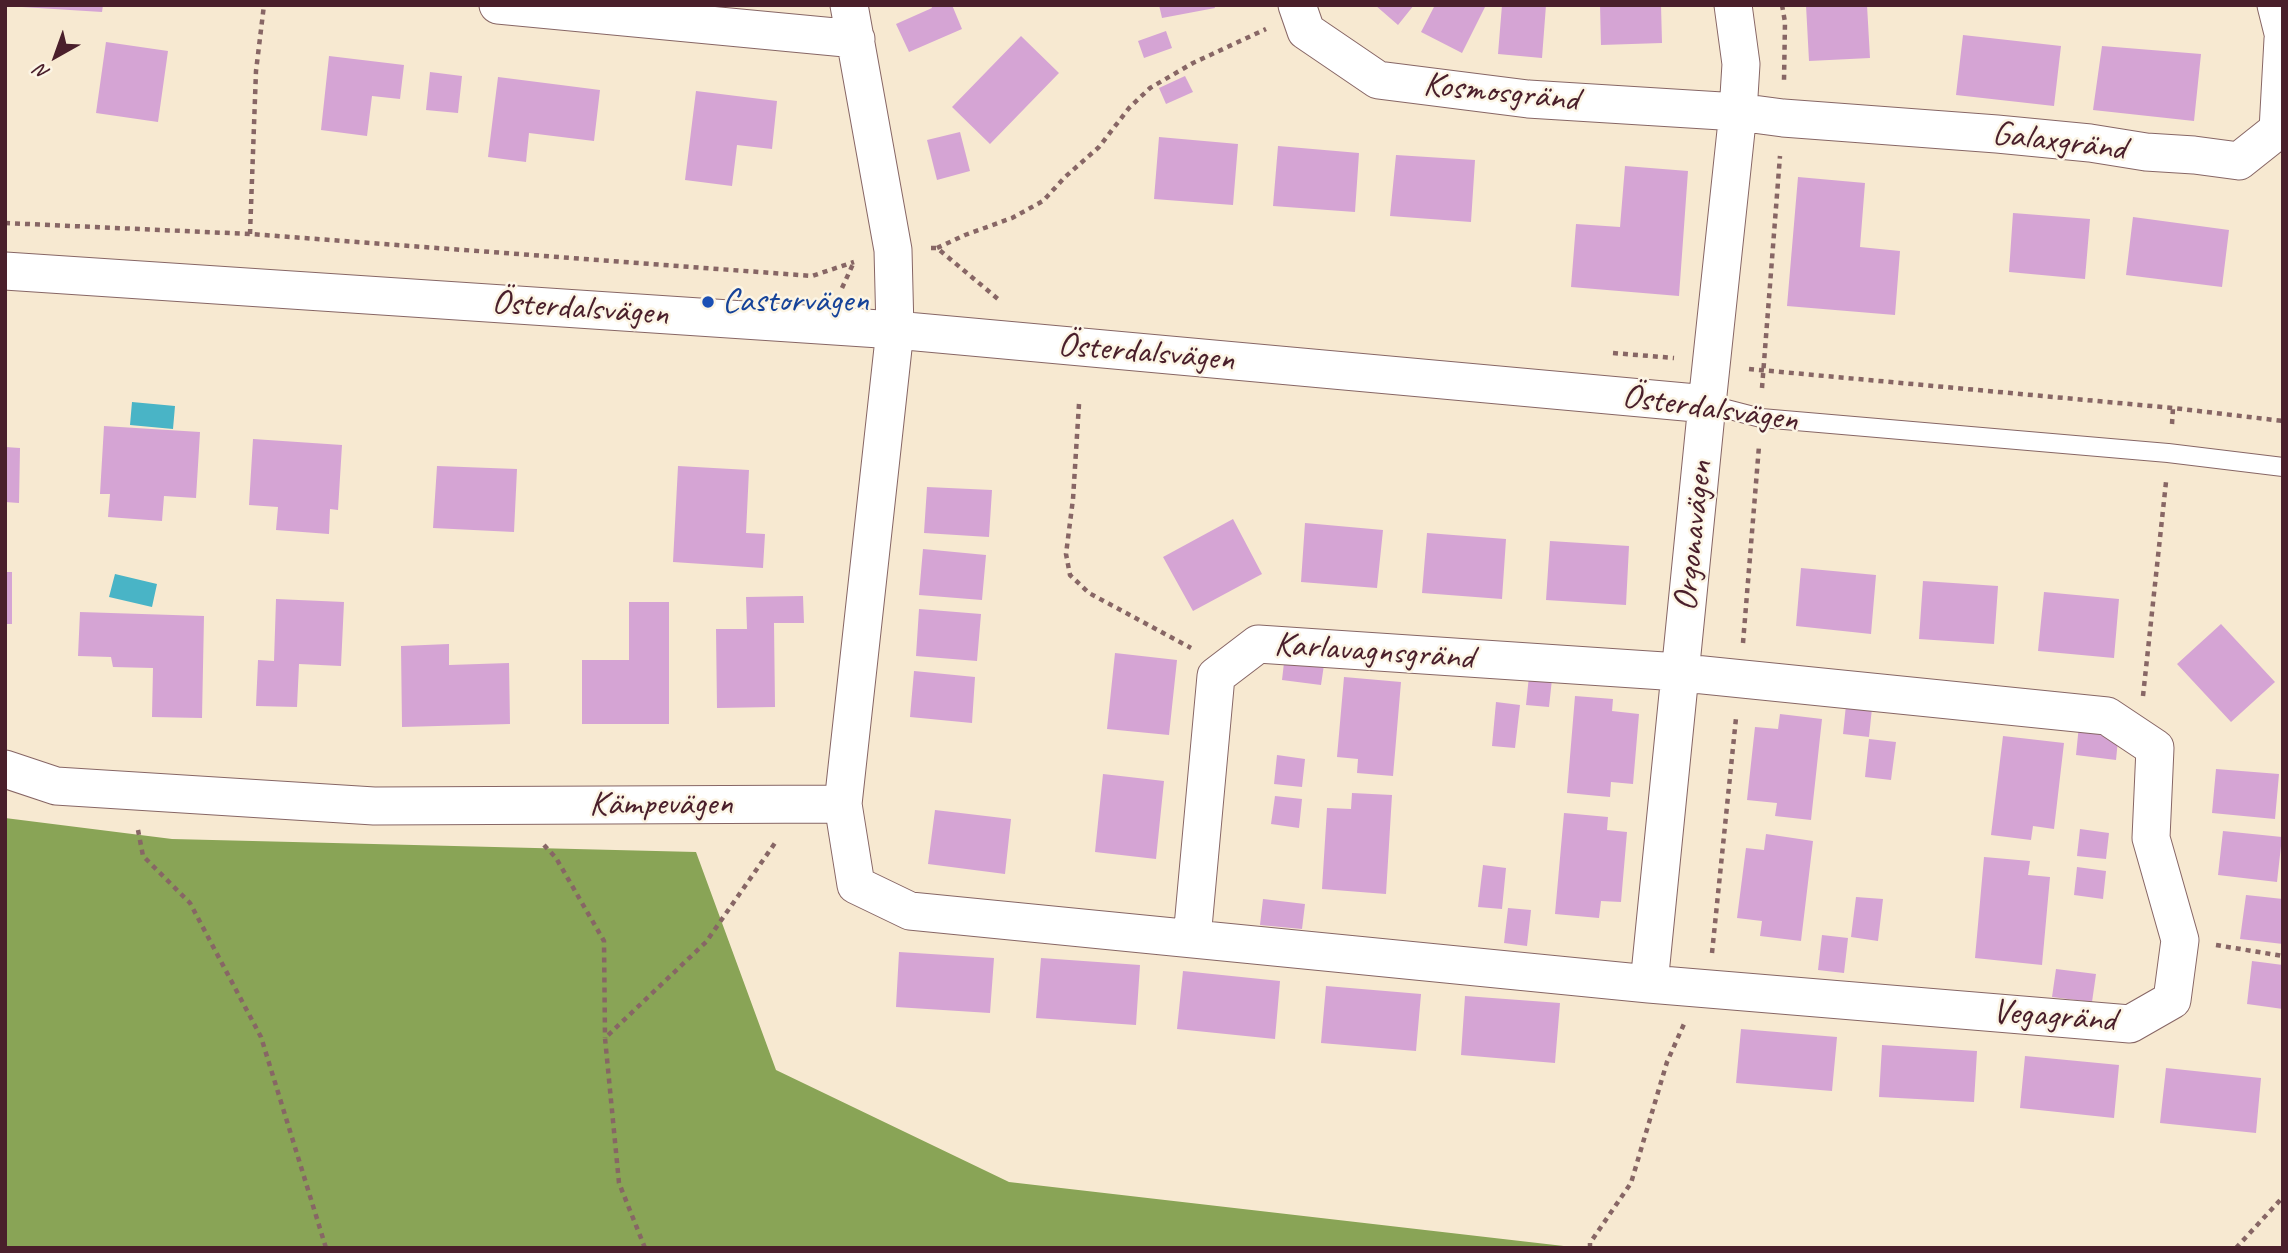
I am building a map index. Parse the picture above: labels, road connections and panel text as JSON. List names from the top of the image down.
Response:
{
  "streets": {
    "street": [
      "Kosmosgränd",
      "Galaxgränd",
      "Österdalsvägen",
      "Orgonavägen",
      "Karlavagnsgränd",
      "Kämpevägen",
      "Vegagränd"
    ]
  },
  "crossings": [
    ["Kosmosgränd", "Galaxgränd"],
    ["Kosmosgränd", "Orgonavägen"],
    ["Galaxgränd", "Orgonavägen"],
    ["Österdalsvägen", "Orgonavägen"],
    ["Orgonavägen", "Karlavagnsgränd"],
    ["Orgonavägen", "Vegagränd"],
    ["Karlavagnsgränd", "Vegagränd"]
  ],
  "places": ["Castorvägen"],
  "north": "bottom left"
}
